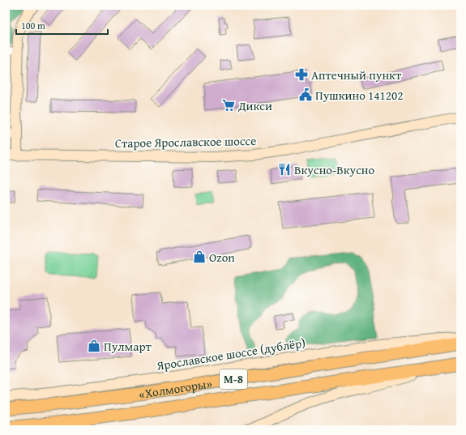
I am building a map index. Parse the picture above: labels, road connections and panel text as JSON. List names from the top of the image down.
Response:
{
  "streets": {
    "highway": ["М-8", "«Холмогоры»"],
    "street": ["Старое Ярославское шоссе", "Ярославское шоссе (дублёр)"]
  },
  "places": {
    "pharmacy": ["Аптечный пункт"],
    "public building": ["Пушкино 141202"],
    "supermarket": ["Дикси"],
    "restaurant": ["Вкусно-Вкусно"],
    "shop": ["Ozon", "Пулмарт"]
  },
  "scale_bar": "100 m"
}
